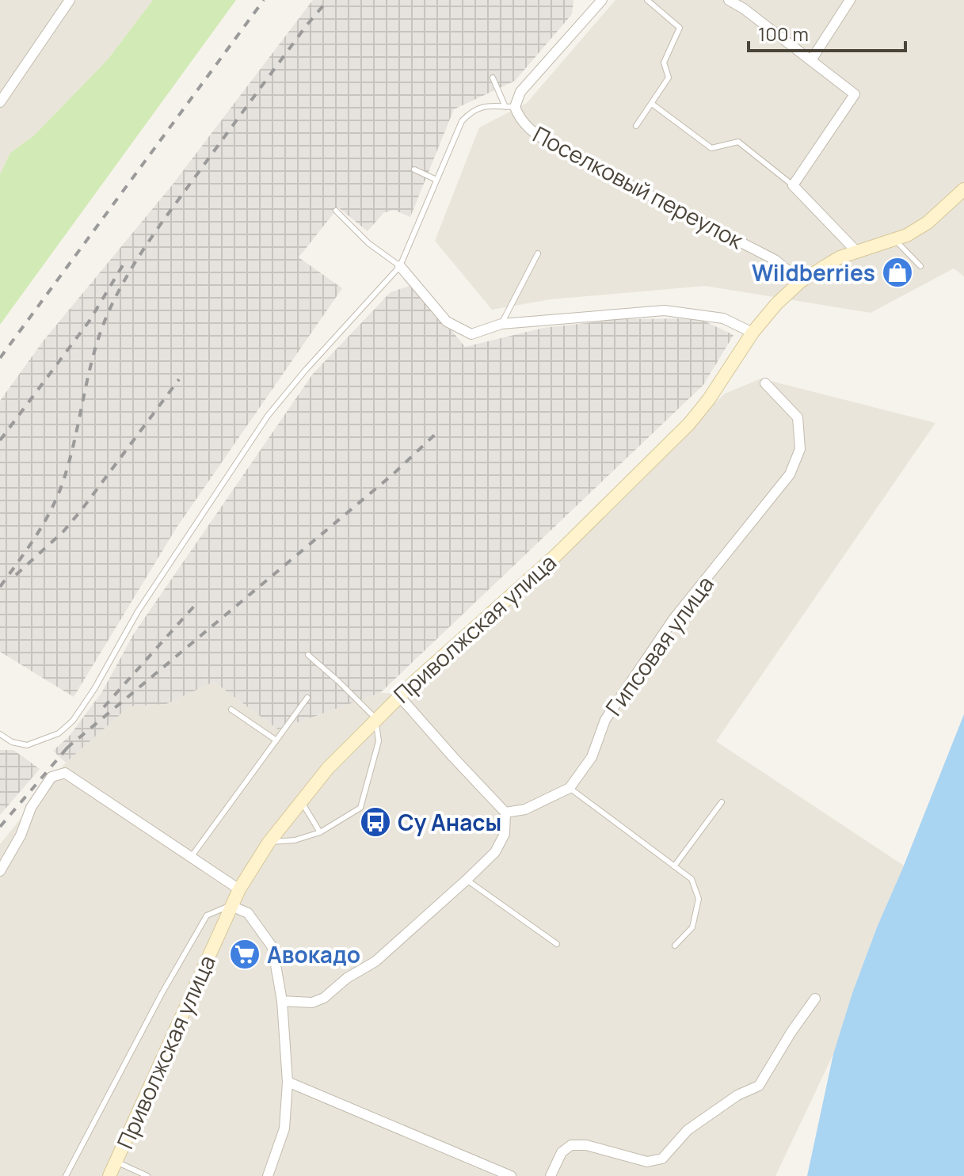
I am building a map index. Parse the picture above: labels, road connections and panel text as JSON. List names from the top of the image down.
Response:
{
  "streets": {
    "main road": ["Приволжская улица"],
    "street": ["Поселковый переулок", "Гипсовая улица"]
  },
  "crossings": [
    ["Поселковый переулок", "Приволжская улица"]
  ],
  "places": {
    "shop": ["Wildberries"],
    "bus stop": ["Су Анасы"],
    "supermarket": ["Авокадо"]
  },
  "scale_bar": "100 m"
}
